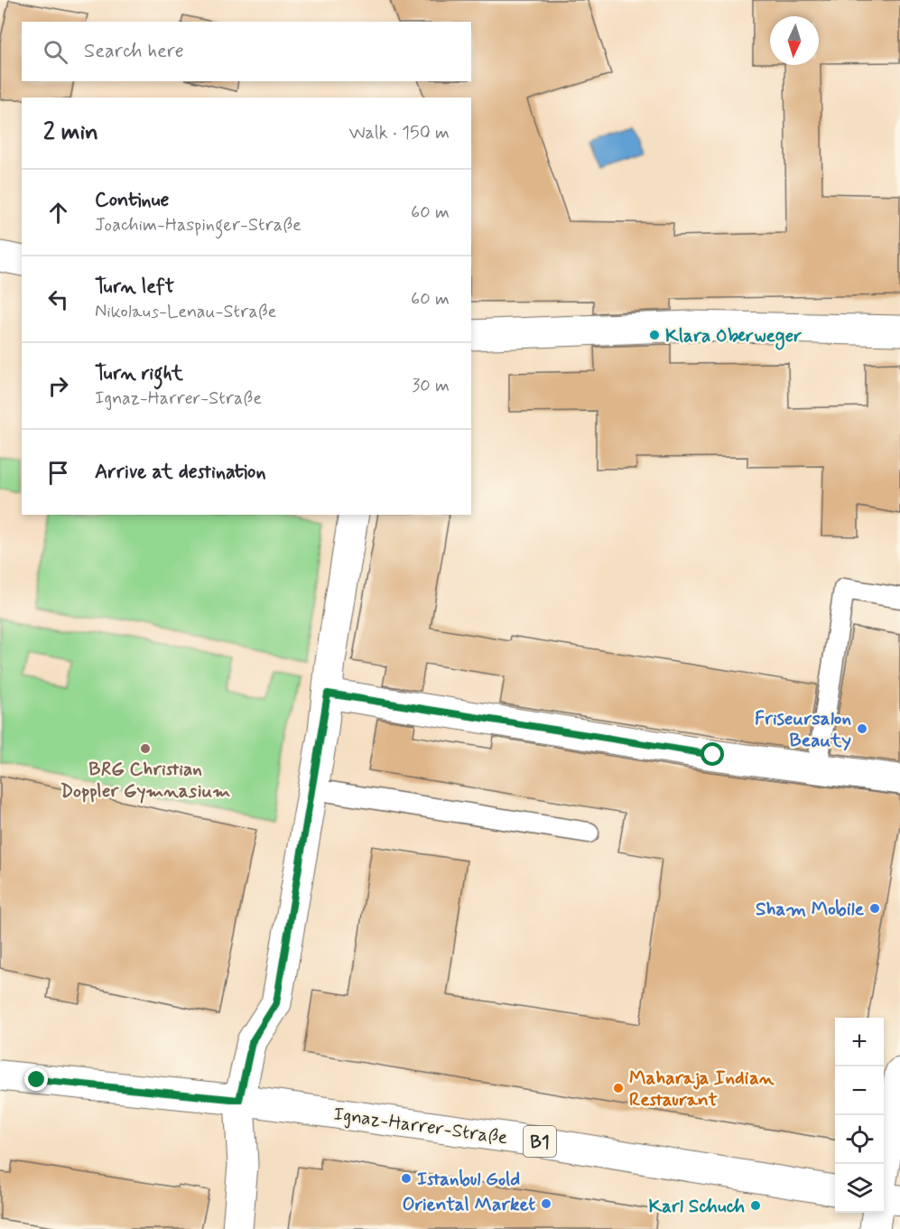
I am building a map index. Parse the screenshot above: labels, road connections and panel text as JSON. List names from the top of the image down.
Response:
{
  "streets": {
    "street": ["Ignaz-Harrer-Straße", "B1"]
  },
  "places": [
    "Klara Oberweger",
    "Friseursalon Beauty",
    "BRG Christian Doppler Gymnasium",
    "Sham Mobile",
    "Maharaja Indian Restaurant",
    "Istanbul Gold",
    "Oriental Market",
    "Karl Schuch"
  ],
  "north": "bottom",
  "page": {
    "search": "Search here",
    "heading": ["2 min", "Walk · 150 m"],
    "list": [
      ["Continue", "Joachim-Haspinger-Straße", "60 m"],
      ["Turn left", "Nikolaus-Lenau-Straße", "60 m"],
      ["Turn right", "Ignaz-Harrer-Straße", "30 m"],
      "Arrive at destination"
    ],
    "map_buttons": ["+", "−"]
  }
}
